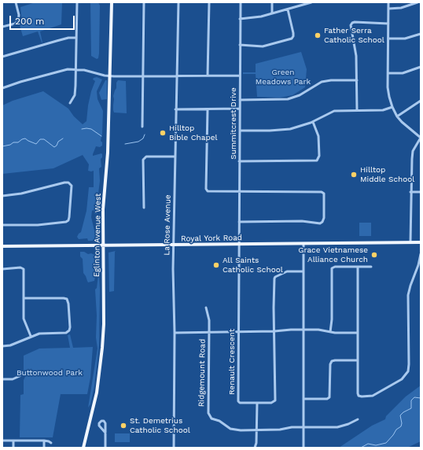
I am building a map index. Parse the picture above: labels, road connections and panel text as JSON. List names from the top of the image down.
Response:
{
  "streets": {
    "main road": ["Eglinton Avenue West", "Royal York Road"],
    "street": [
      "Summitcrest Drive",
      "La Rose Avenue",
      "Renault Crescent",
      "Ridgemount Road"
    ]
  },
  "crossings": [
    ["Summitcrest Drive", "Royal York Road"],
    ["Summitcrest Drive", "Renault Crescent"],
    ["La Rose Avenue", "Royal York Road"],
    ["Eglinton Avenue West", "Royal York Road"],
    ["Royal York Road", "Renault Crescent"]
  ],
  "parks": ["Green Meadows Park", "Buttonwood Park"],
  "places": [
    "Father Serra Catholic School",
    "Hilltop Bible Chapel",
    "Hilltop Middle School",
    "Grace Vietnamese Alliance Church",
    "All Saints Catholic School",
    "St. Demetrius Catholic School"
  ],
  "scale_bar": "200 m"
}
